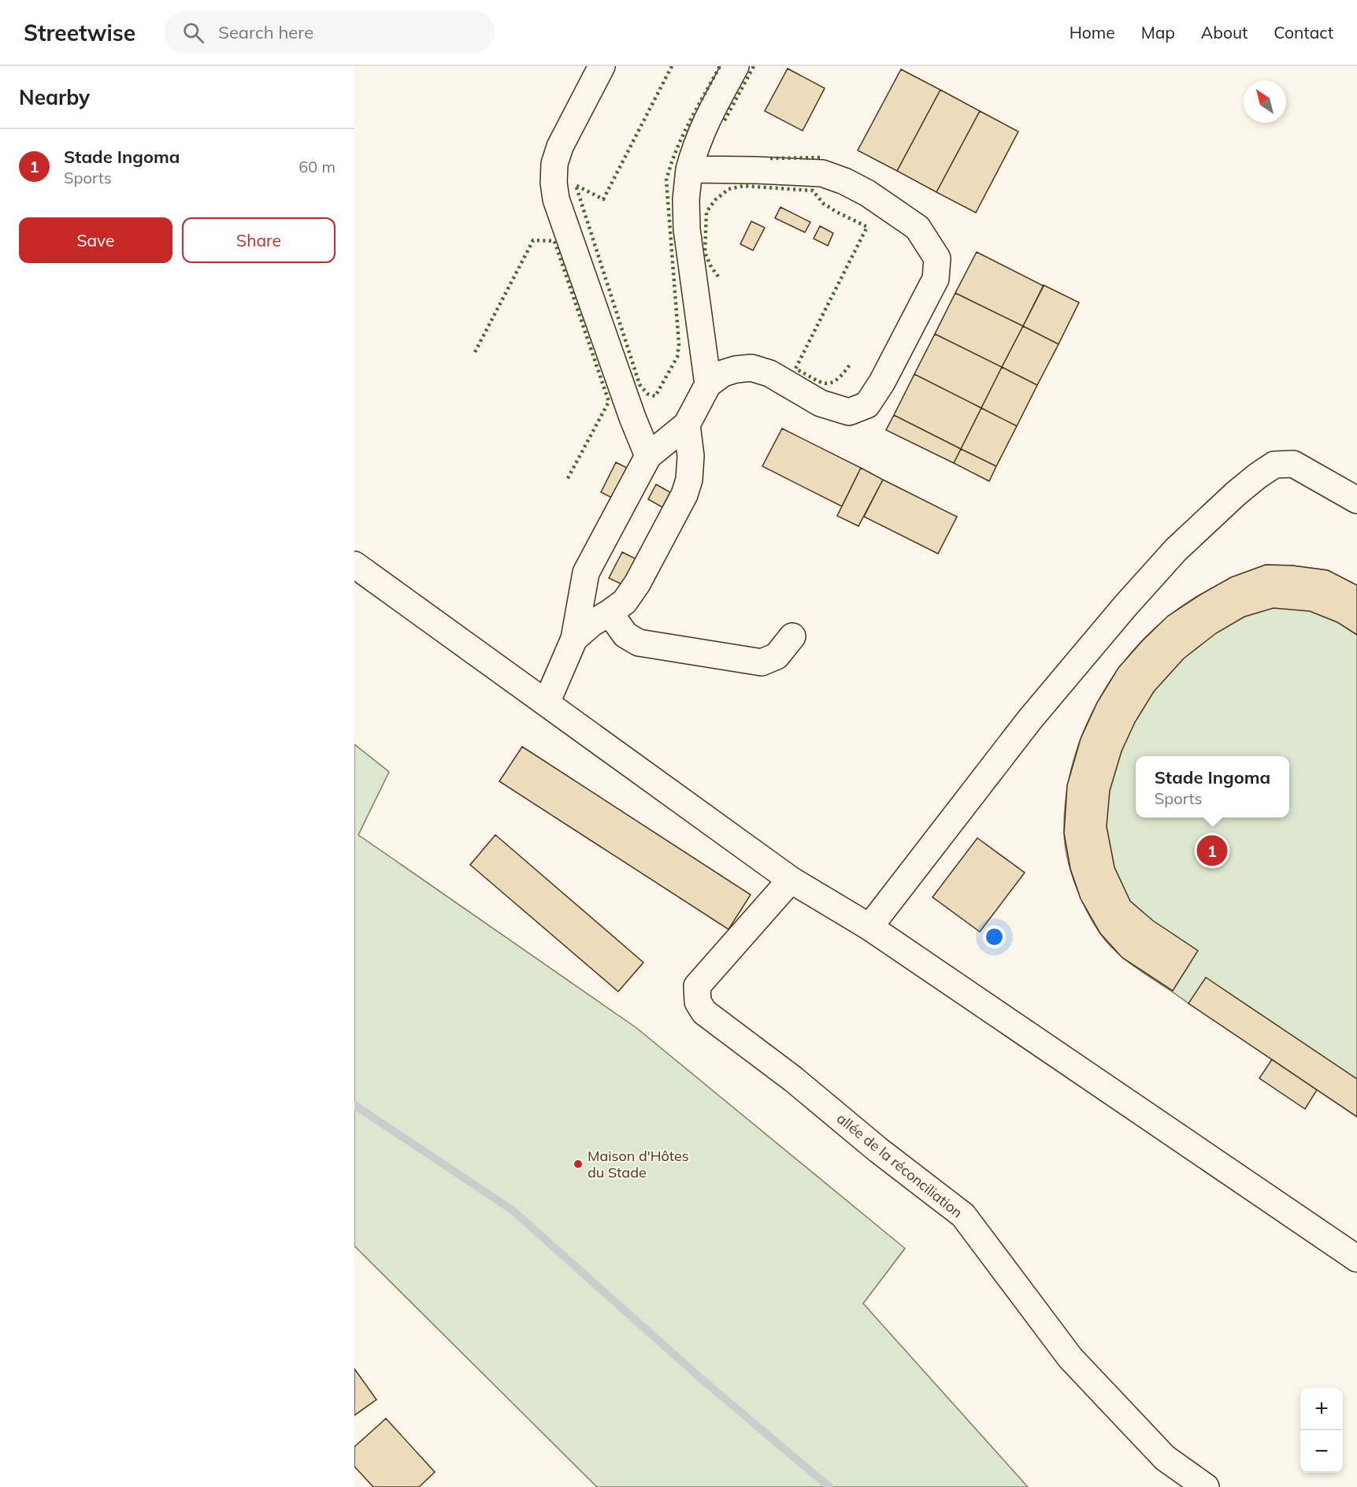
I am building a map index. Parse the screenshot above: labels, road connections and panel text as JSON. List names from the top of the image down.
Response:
{
  "streets": {
    "street": ["allée de la réconciliation"]
  },
  "places": ["Maison d'Hôtes du Stade"],
  "north": "top left",
  "page": {
    "header": "Streetwise",
    "search": "Search here",
    "nav": [
      "Home",
      "Map",
      "About",
      "Contact"
    ],
    "heading": "Nearby",
    "list": [
      {
        "mark": "1",
        "name": "Stade Ingoma",
        "note": "Sports",
        "value": "60 m"
      }
    ],
    "buttons": ["Save", "Share"],
    "popup": ["Stade Ingoma", "Sports"],
    "pins": "1",
    "map_buttons": ["+", "−"]
  }
}
